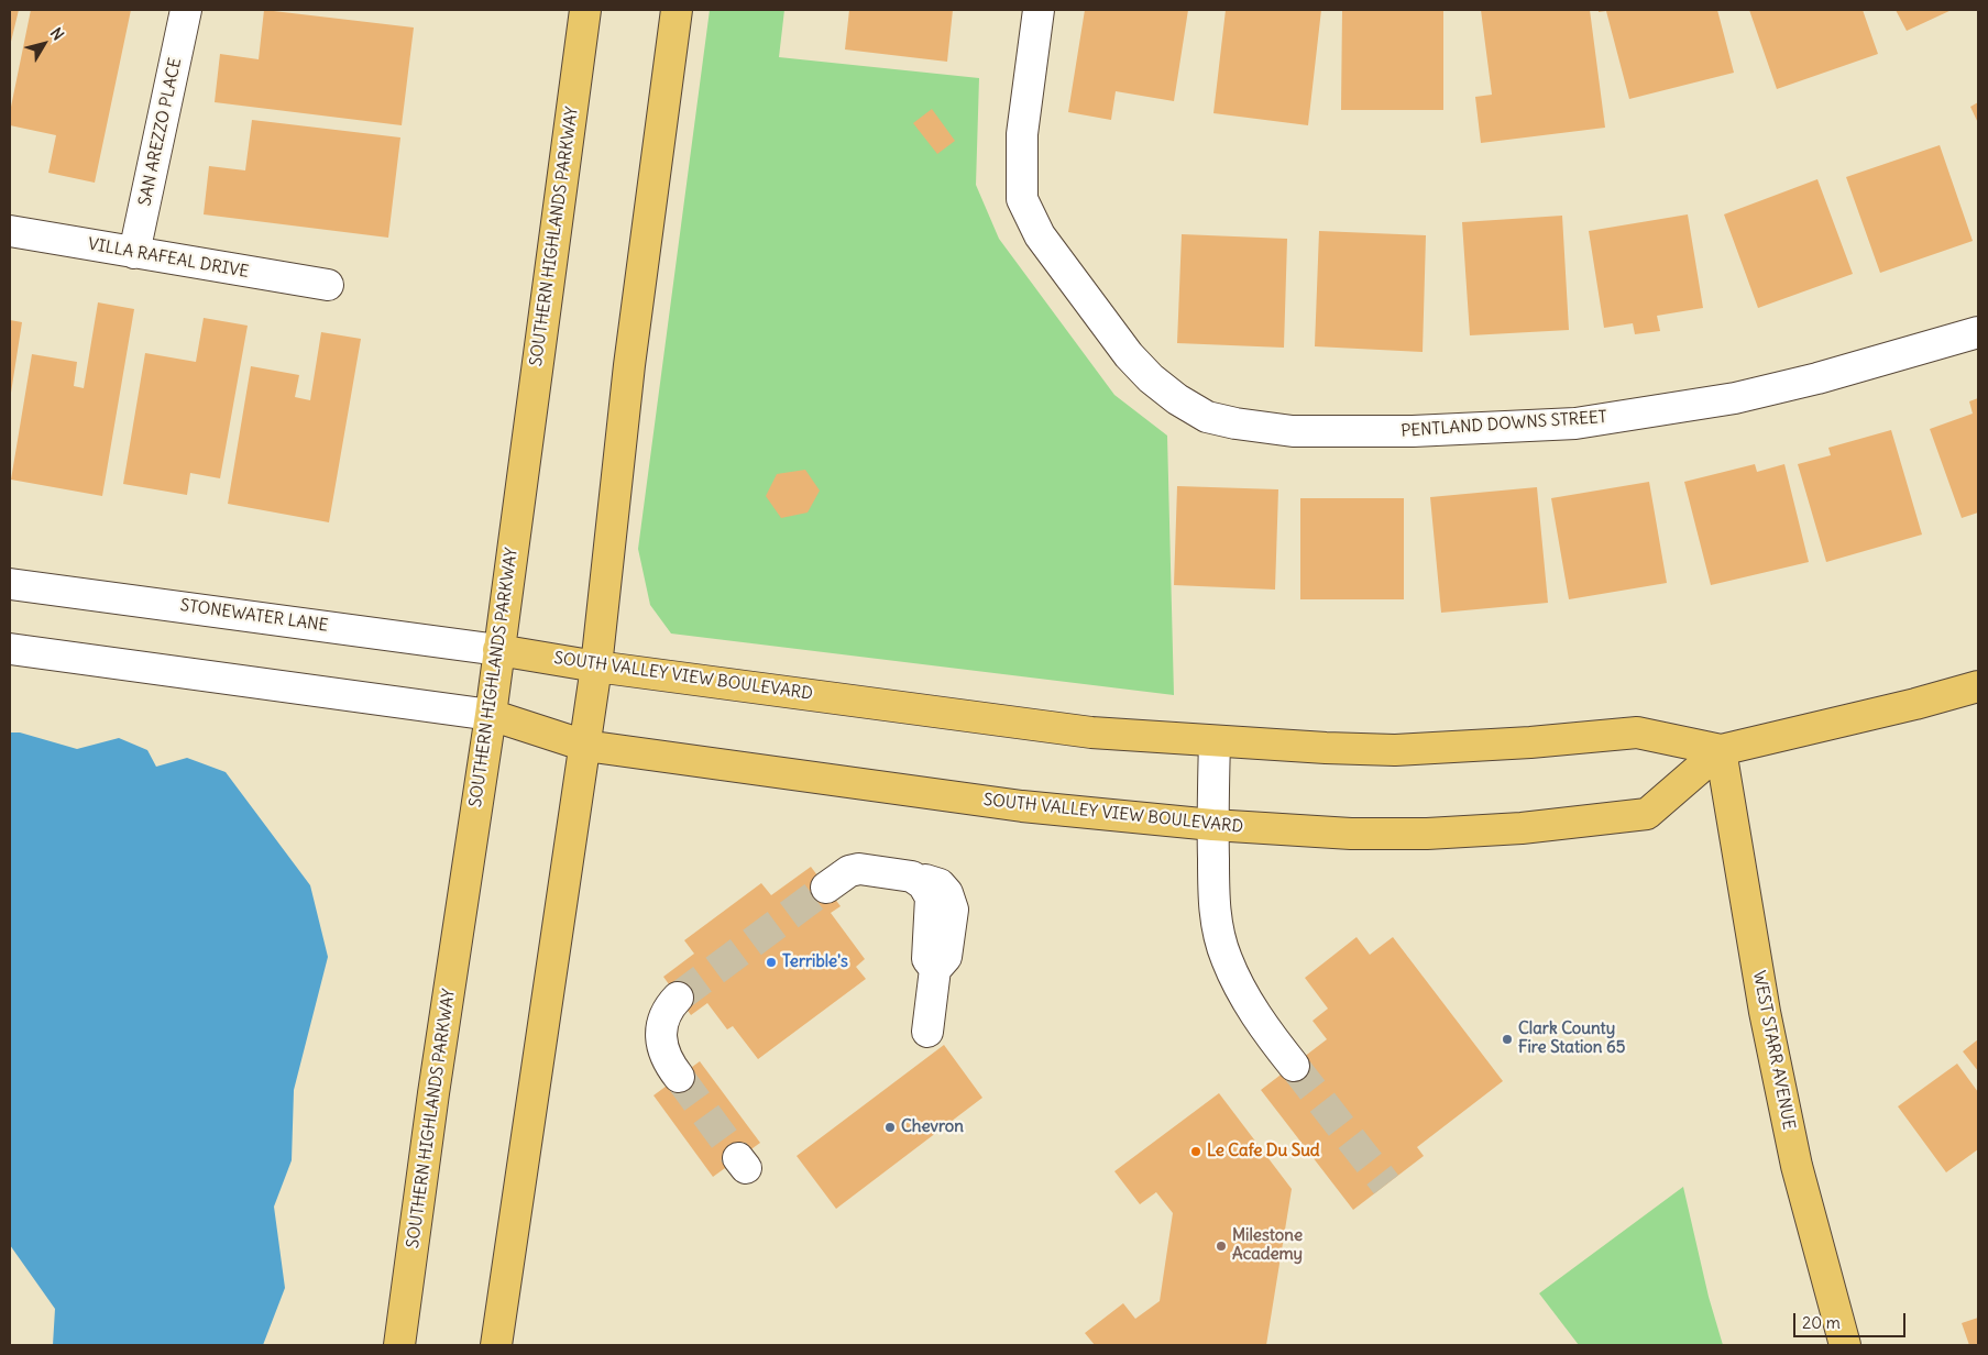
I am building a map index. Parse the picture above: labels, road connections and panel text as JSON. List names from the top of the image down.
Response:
{
  "streets": {
    "main road": ["SOUTHERN HIGHLANDS PARKWAY", "SOUTH VALLEY VIEW BOULEVARD", "WEST STARR AVENUE"],
    "street": [
      "SAN AREZZO PLACE",
      "VILLA RAFEAL DRIVE",
      "PENTLAND DOWNS STREET",
      "STONEWATER LANE"
    ]
  },
  "crossings": [
    ["SAN AREZZO PLACE", "VILLA RAFEAL DRIVE"],
    ["SOUTHERN HIGHLANDS PARKWAY", "STONEWATER LANE"],
    ["SOUTHERN HIGHLANDS PARKWAY", "SOUTH VALLEY VIEW BOULEVARD"],
    ["STONEWATER LANE", "SOUTH VALLEY VIEW BOULEVARD"],
    ["SOUTH VALLEY VIEW BOULEVARD", "WEST STARR AVENUE"]
  ],
  "places": [
    "Terrible's",
    "Clark County Fire Station 65",
    "Chevron",
    "Le Cafe Du Sud",
    "Milestone Academy"
  ],
  "scale_bar": "20 m",
  "north": "top right"
}
